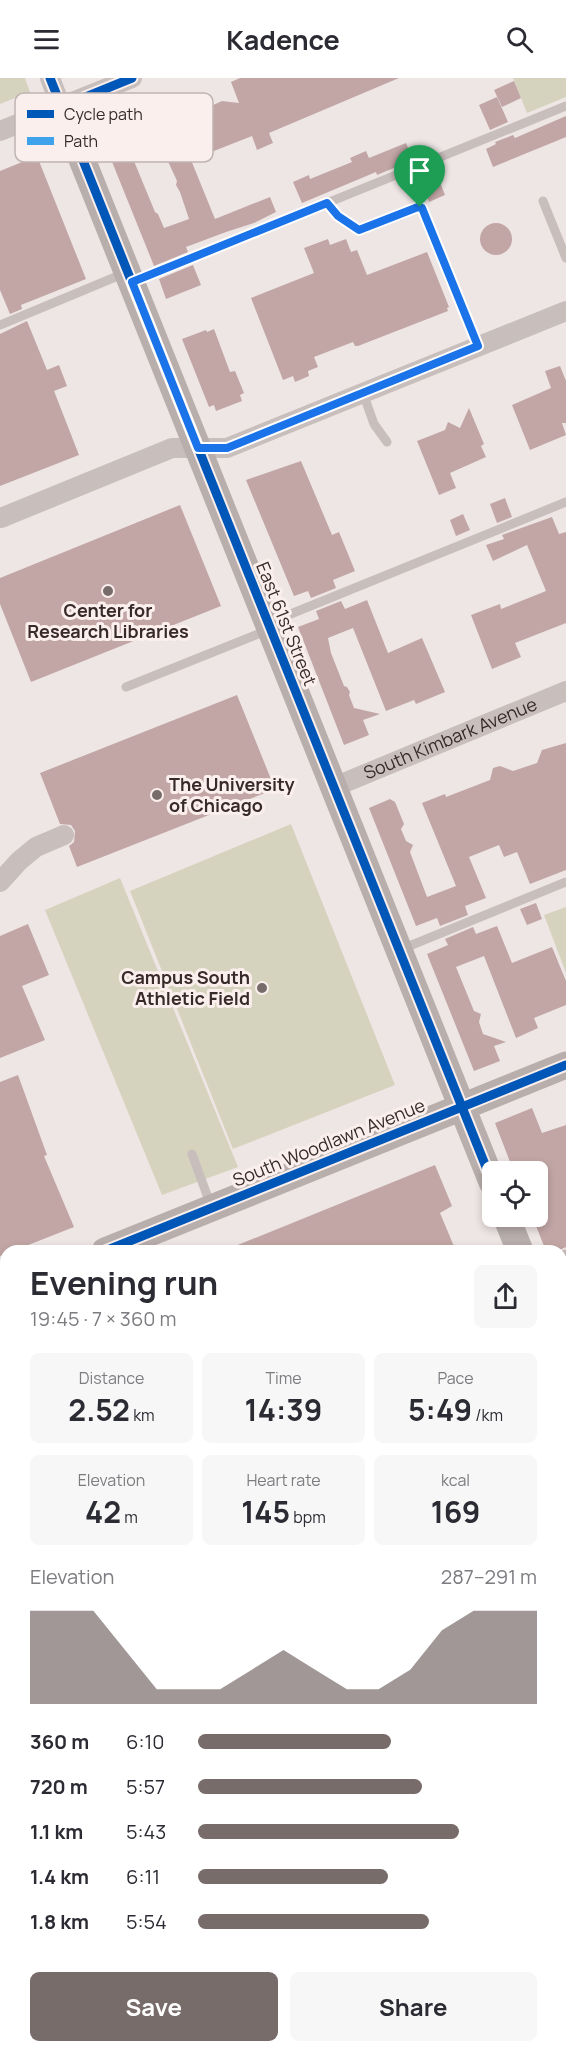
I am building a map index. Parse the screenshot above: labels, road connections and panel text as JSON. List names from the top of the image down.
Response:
{
  "streets": {
    "street": ["East 61st Street", "South Kimbark Avenue", "South Woodlawn Avenue"]
  },
  "crossings": [
    ["East 61st Street", "South Kimbark Avenue"],
    ["East 61st Street", "South Woodlawn Avenue"]
  ],
  "places": ["Center for Research Libraries", "The University of Chicago", "Campus South Athletic Field"],
  "legend": ["Cycle path", "Path"],
  "page": {
    "header": "Kadence",
    "heading": ["Evening run", "19:45 · 7 × 360 m"],
    "stats": [
      ["Distance", "2.52 km"],
      ["Time", "14:39"],
      ["Pace", "5:49 /km"],
      ["Elevation", "42 m"],
      ["Heart rate", "145 bpm"],
      ["kcal", "169"]
    ],
    "chart": ["Elevation", "287–291 m"],
    "list": [
      {
        "name": "360 m",
        "note": "6:10"
      },
      {
        "name": "720 m",
        "note": "5:57"
      },
      {
        "name": "1.1 km",
        "note": "5:43"
      },
      {
        "name": "1.4 km",
        "note": "6:11"
      },
      {
        "name": "1.8 km",
        "note": "5:54"
      }
    ],
    "buttons": ["Save", "Share"]
  }
}
